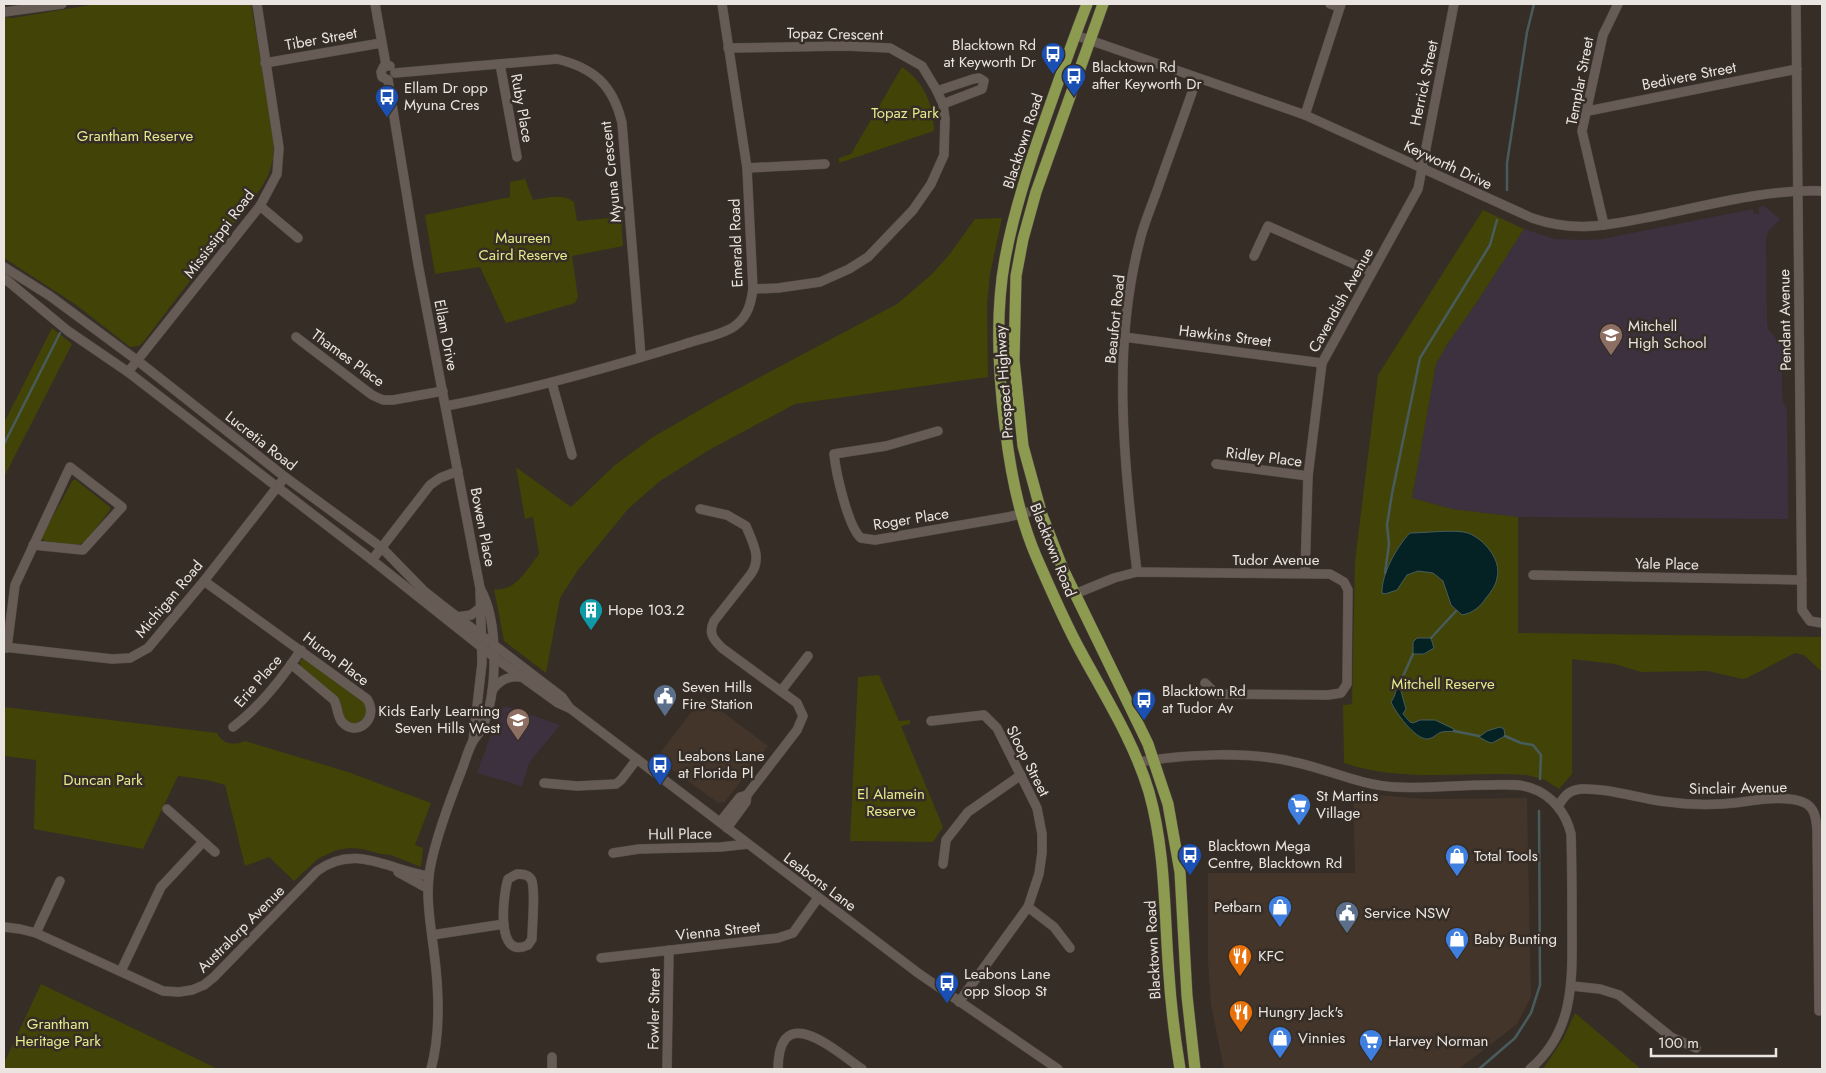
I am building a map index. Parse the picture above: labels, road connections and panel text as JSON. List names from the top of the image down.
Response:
{
  "streets": {
    "main road": ["Blacktown Road", "Prospect Highway"],
    "street": [
      "Topaz Crescent",
      "Tiber Street",
      "Bedivere Street",
      "Templar Street",
      "Herrick Street",
      "Ruby Place",
      "Keyworth Drive",
      "Myuna Crescent",
      "Mississippi Road",
      "Emerald Road",
      "Cavendish Avenue",
      "Beaufort Road",
      "Pendant Avenue",
      "Ellam Drive",
      "Hawkins Street",
      "Thames Place",
      "Lucretia Road",
      "Ridley Place",
      "Roger Place",
      "Bowen Place",
      "Tudor Avenue",
      "Yale Place",
      "Michigan Road",
      "Huron Place",
      "Erie Place",
      "Sloop Street",
      "Sinclair Avenue",
      "Hull Place",
      "Leabons Lane",
      "Australorp Avenue",
      "Vienna Street",
      "Fowler Street"
    ]
  },
  "crossings": [
    ["Topaz Crescent", "Emerald Road"],
    ["Tiber Street", "Mississippi Road"],
    ["Bedivere Street", "Templar Street"],
    ["Bedivere Street", "Pendant Avenue"],
    ["Templar Street", "Keyworth Drive"],
    ["Herrick Street", "Keyworth Drive"],
    ["Herrick Street", "Cavendish Avenue"],
    ["Ruby Place", "Myuna Crescent"],
    ["Blacktown Road", "Keyworth Drive"],
    ["Blacktown Road", "Prospect Highway"],
    ["Blacktown Road", "Roger Place"],
    ["Keyworth Drive", "Cavendish Avenue"],
    ["Keyworth Drive", "Beaufort Road"],
    ["Keyworth Drive", "Pendant Avenue"],
    ["Keyworth Drive", "Prospect Highway"],
    ["Myuna Crescent", "Emerald Road"],
    ["Myuna Crescent", "Ellam Drive"],
    ["Mississippi Road", "Lucretia Road"],
    ["Emerald Road", "Ellam Drive"],
    ["Cavendish Avenue", "Hawkins Street"],
    ["Cavendish Avenue", "Ridley Place"],
    ["Cavendish Avenue", "Tudor Avenue"],
    ["Beaufort Road", "Hawkins Street"],
    ["Beaufort Road", "Tudor Avenue"],
    ["Pendant Avenue", "Yale Place"],
    ["Ellam Drive", "Thames Place"],
    ["Ellam Drive", "Bowen Place"],
    ["Prospect Highway", "Roger Place"],
    ["Prospect Highway", "Tudor Avenue"],
    ["Lucretia Road", "Bowen Place"],
    ["Lucretia Road", "Michigan Road"],
    ["Lucretia Road", "Leabons Lane"],
    ["Bowen Place", "Leabons Lane"],
    ["Michigan Road", "Huron Place"],
    ["Huron Place", "Erie Place"],
    ["Sloop Street", "Leabons Lane"],
    ["Hull Place", "Leabons Lane"],
    ["Leabons Lane", "Vienna Street"],
    ["Vienna Street", "Fowler Street"]
  ],
  "parks": [
    "Topaz Park",
    "Grantham Reserve",
    "Maureen Caird Reserve",
    "Mitchell Reserve",
    "Duncan Park",
    "El Alamein Reserve",
    "Grantham Heritage Park"
  ],
  "places": {
    "bus stop": [
      "Blacktown Rd at Keyworth Dr",
      "Blacktown Rd after Keyworth Dr",
      "Ellam Dr opp Myuna Cres",
      "Blacktown Rd at Tudor Av",
      "Leabons Lane at Florida Pl",
      "Blacktown Mega Centre, Blacktown Rd",
      "Leabons Lane opp Sloop St"
    ],
    "school or university": ["Mitchell High School", "Kids Early Learning Seven Hills West"],
    "building": ["Hope 103.2"],
    "public building": ["Seven Hills Fire Station", "Service NSW"],
    "supermarket": ["St Martins Village", "Harvey Norman"],
    "shop": [
      "Total Tools",
      "Petbarn",
      "Baby Bunting",
      "Vinnies"
    ],
    "restaurant": ["KFC", "Hungry Jack's"]
  },
  "scale_bar": "100 m"
}
